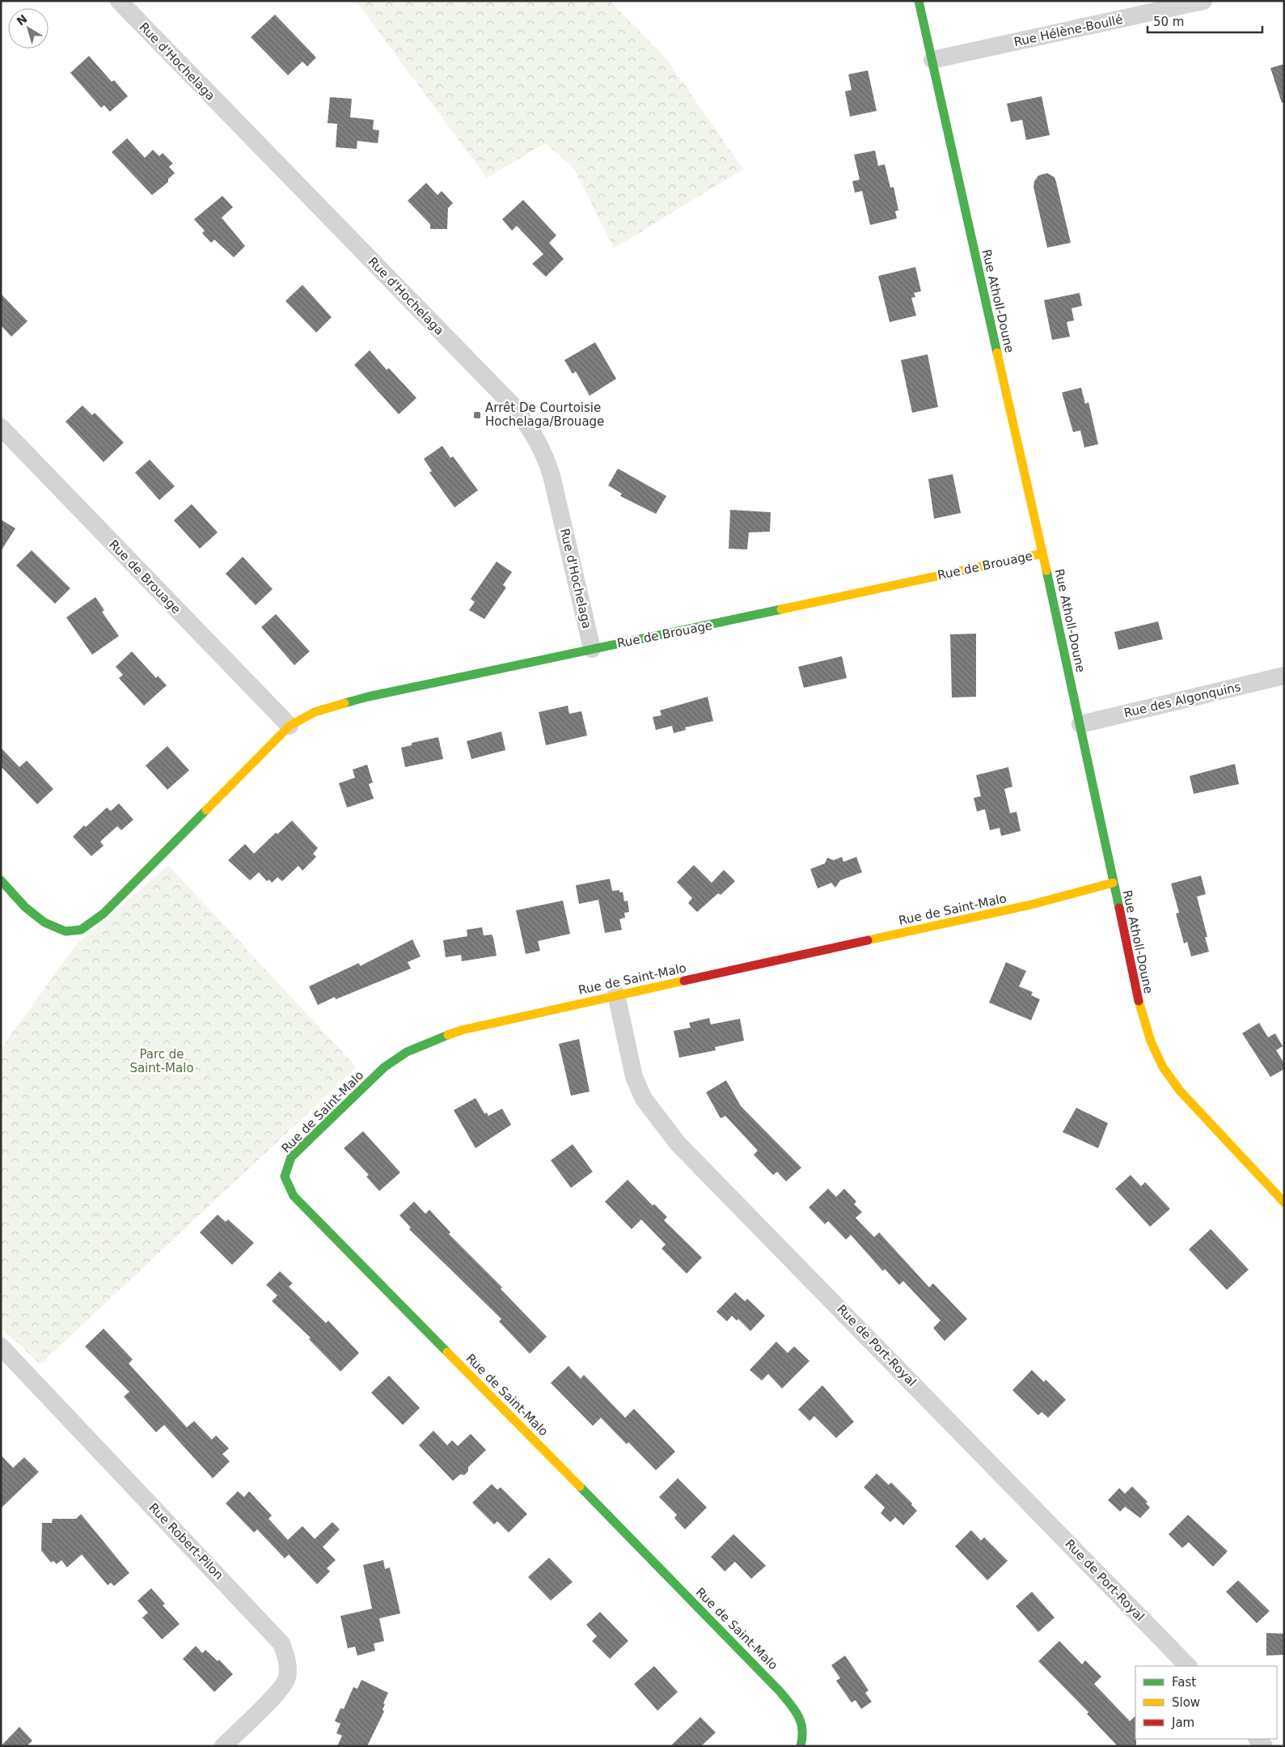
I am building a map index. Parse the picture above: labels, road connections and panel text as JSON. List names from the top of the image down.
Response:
{
  "streets": {
    "street": [
      "Rue Hélène-Boullé",
      "Rue d'Hochelaga",
      "Rue Atholl-Doune",
      "Rue de Brouage",
      "Rue des Algonquins",
      "Rue de Saint-Malo",
      "Rue de Port-Royal",
      "Rue Robert-Pilon"
    ]
  },
  "crossings": [
    ["Rue Hélène-Boullé", "Rue Atholl-Doune"],
    ["Rue d'Hochelaga", "Rue de Brouage"],
    ["Rue Atholl-Doune", "Rue de Brouage"],
    ["Rue Atholl-Doune", "Rue des Algonquins"],
    ["Rue Atholl-Doune", "Rue de Saint-Malo"],
    ["Rue de Saint-Malo", "Rue de Port-Royal"]
  ],
  "parks": ["Parc de Saint-Malo"],
  "places": {
    "transit": ["Arrêt De Courtoisie Hochelaga/Brouage"]
  },
  "legend": ["Fast", "Slow", "Jam"],
  "scale_bar": "50 m",
  "north": "top left"
}
